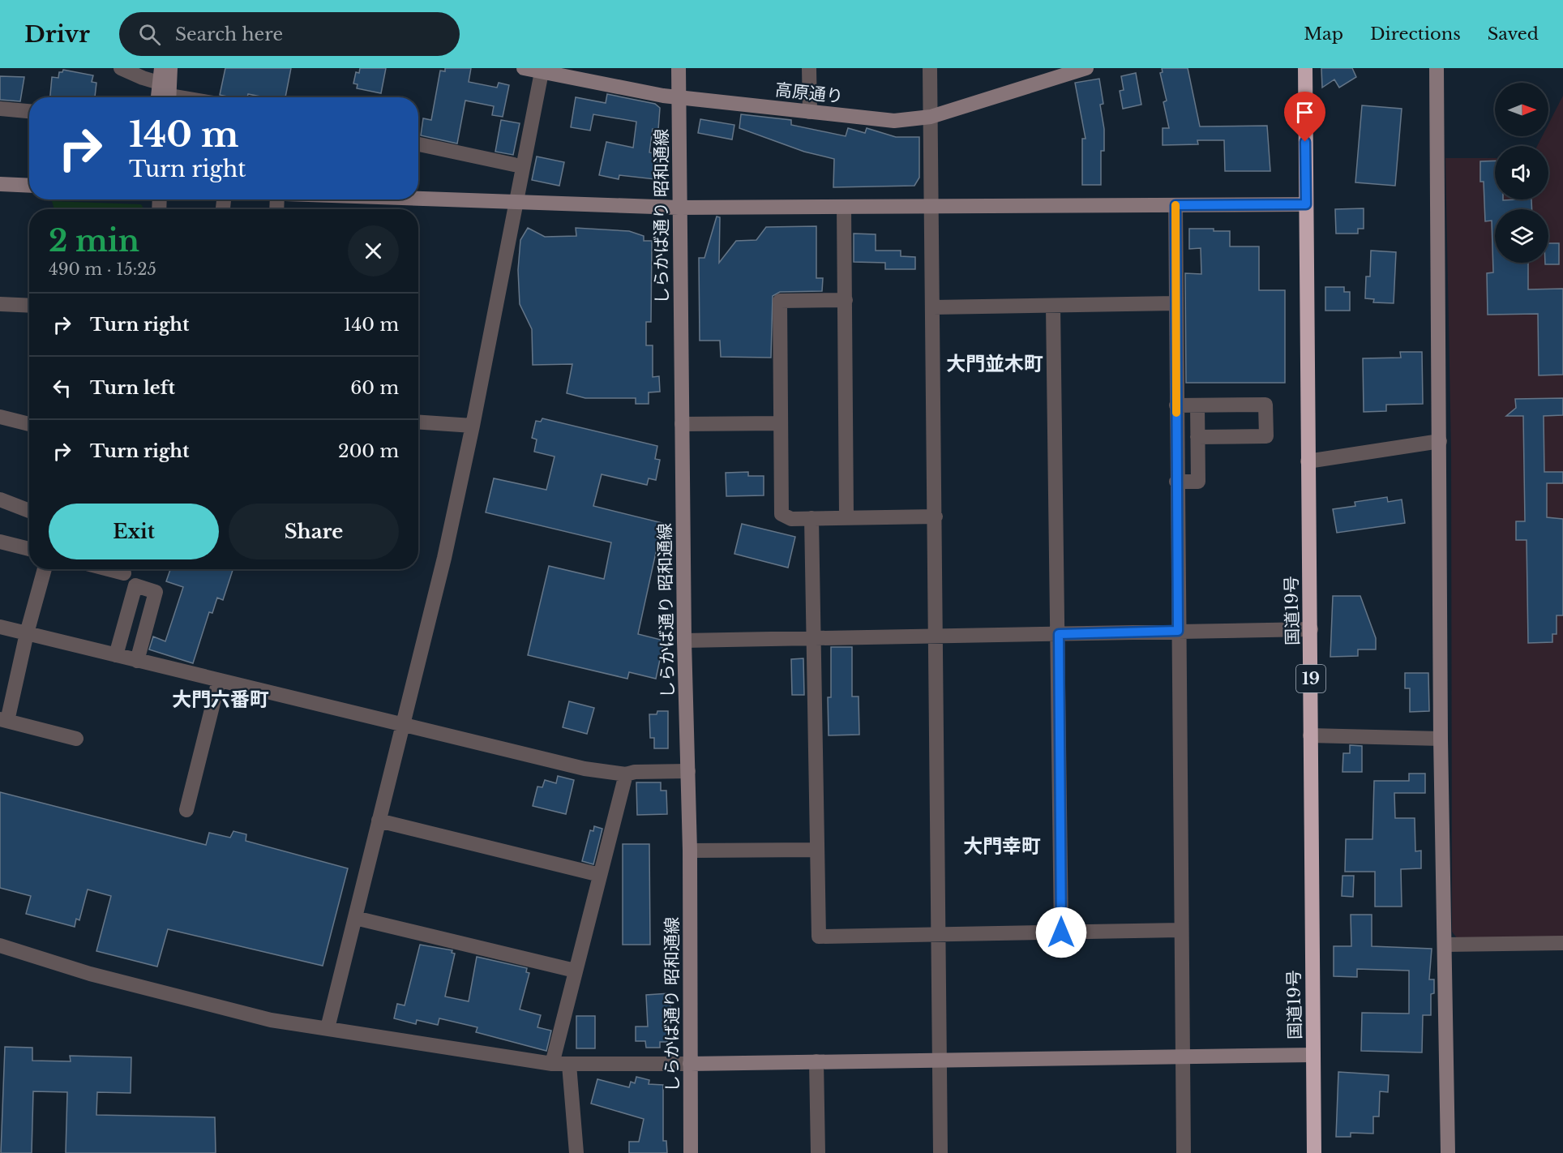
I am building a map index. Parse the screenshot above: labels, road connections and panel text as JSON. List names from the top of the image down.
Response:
{
  "streets": {
    "highway": ["国道19号", "19"],
    "street": ["高原通り", "しらかば通り 昭和通線"]
  },
  "crossings": [
    ["高原通り", "しらかば通り 昭和通線"]
  ],
  "districts": ["大門並木町", "大門六番町", "大門幸町"],
  "north": "right",
  "page": {
    "header": "Drivr",
    "search": "Search here",
    "nav": ["Map", "Directions", "Saved"],
    "turn": ["140 m", "Turn right"],
    "heading": ["2 min", "490 m · 15:25"],
    "list": [
      {
        "name": "Turn right",
        "value": "140 m"
      },
      {
        "name": "Turn left",
        "value": "60 m"
      },
      {
        "name": "Turn right",
        "value": "200 m"
      }
    ],
    "buttons": ["Exit", "Share"]
  }
}
